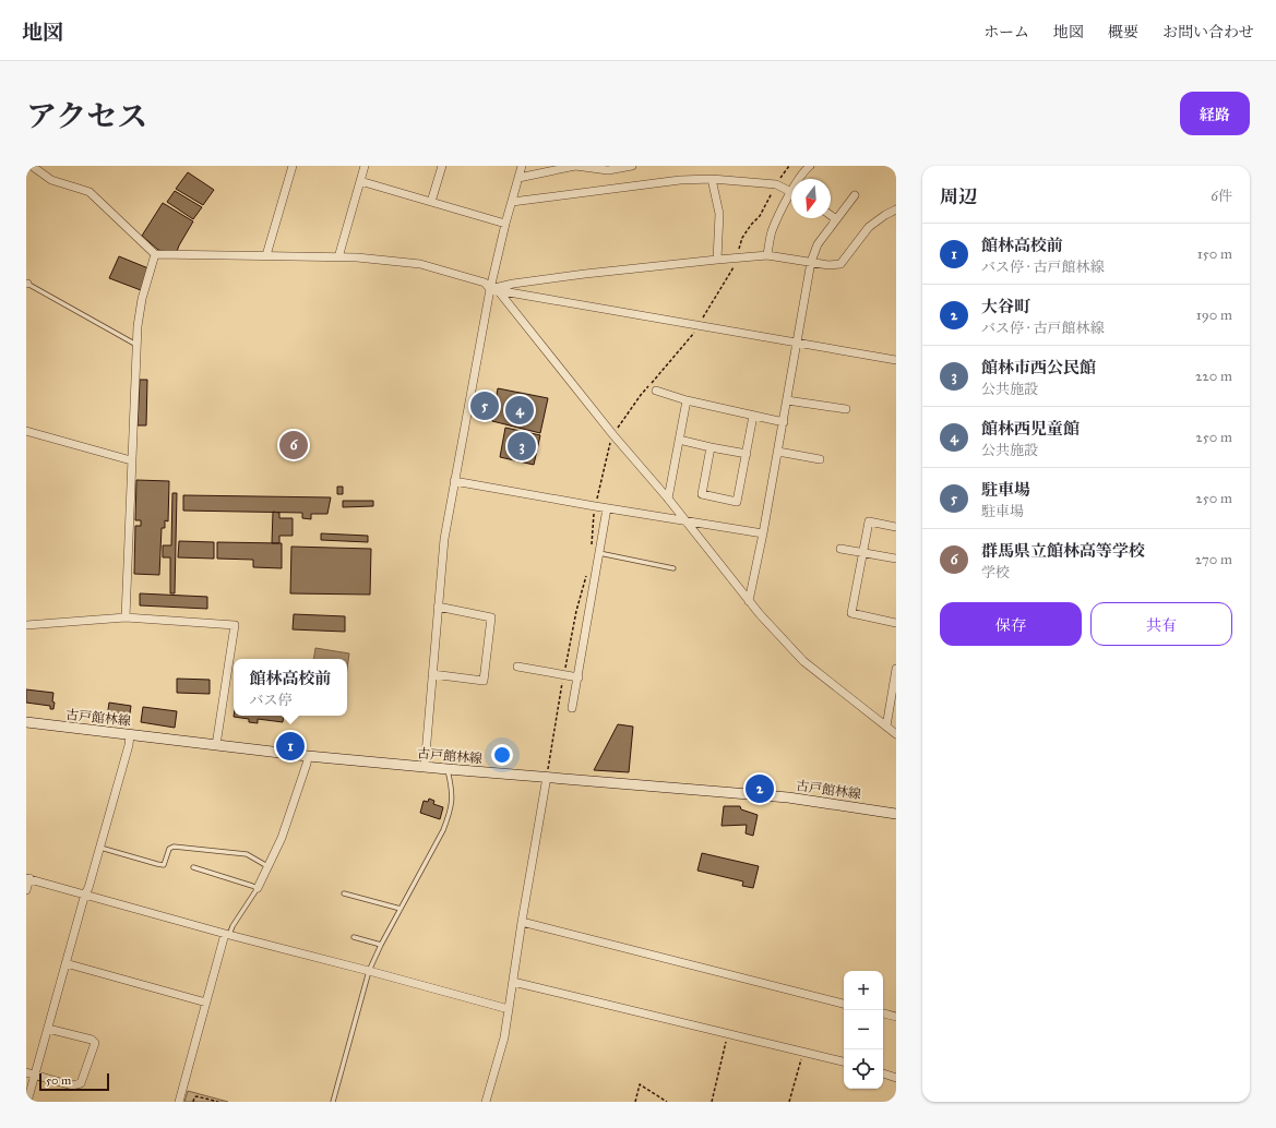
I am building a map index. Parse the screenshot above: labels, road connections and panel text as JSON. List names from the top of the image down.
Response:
{
  "streets": {
    "main road": ["古戸館林線"]
  },
  "scale_bar": "50 m",
  "north": "bottom",
  "page": {
    "header": "地図",
    "nav": [
      "ホーム",
      "地図",
      "概要",
      "お問い合わせ"
    ],
    "title": "アクセス",
    "buttons": [
      "経路",
      ["保存", "共有"]
    ],
    "heading": ["周辺", "6件"],
    "list": [
      {
        "mark": "1",
        "name": "館林高校前",
        "note": "バス停 · 古戸館林線",
        "value": "150 m"
      },
      {
        "mark": "2",
        "name": "大谷町",
        "note": "バス停 · 古戸館林線",
        "value": "190 m"
      },
      {
        "mark": "3",
        "name": "館林市西公民館",
        "note": "公共施設",
        "value": "220 m"
      },
      {
        "mark": "4",
        "name": "館林西児童館",
        "note": "公共施設",
        "value": "250 m"
      },
      {
        "mark": "5",
        "name": "駐車場",
        "note": "駐車場",
        "value": "250 m"
      },
      {
        "mark": "6",
        "name": "群馬県立館林高等学校",
        "note": "学校",
        "value": "270 m"
      }
    ],
    "pins": [
      "5",
      "4",
      "6",
      "3",
      "1",
      "2"
    ],
    "popup": ["館林高校前", "バス停"],
    "map_buttons": ["+", "−"],
    "scale": "50 m"
  }
}
